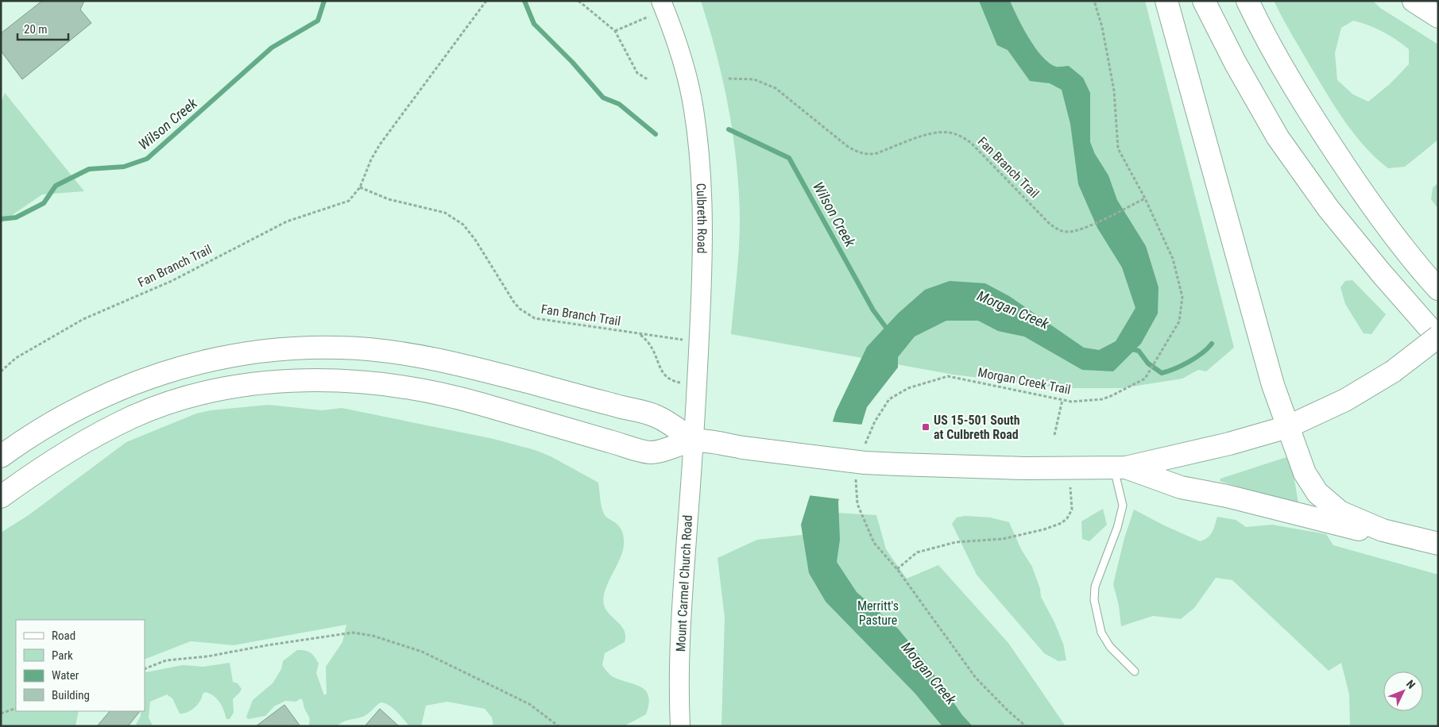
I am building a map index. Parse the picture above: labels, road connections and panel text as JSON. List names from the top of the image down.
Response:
{
  "streets": {
    "street": ["Culbreth Road", "Mount Carmel Church Road"],
    "path": ["Fan Branch Trail", "Morgan Creek Trail"]
  },
  "crossings": [
    ["Fan Branch Trail", "Culbreth Road"],
    ["Fan Branch Trail", "Morgan Creek Trail"],
    ["Culbreth Road", "Mount Carmel Church Road"]
  ],
  "water": ["Wilson Creek", "Morgan Creek"],
  "parks": ["Merritt's Pasture"],
  "places": {
    "transit": ["US 15-501 South at Culbreth Road"]
  },
  "legend": [
    "Road",
    "Park",
    "Water",
    "Building"
  ],
  "scale_bar": "20 m",
  "north": "top right"
}
